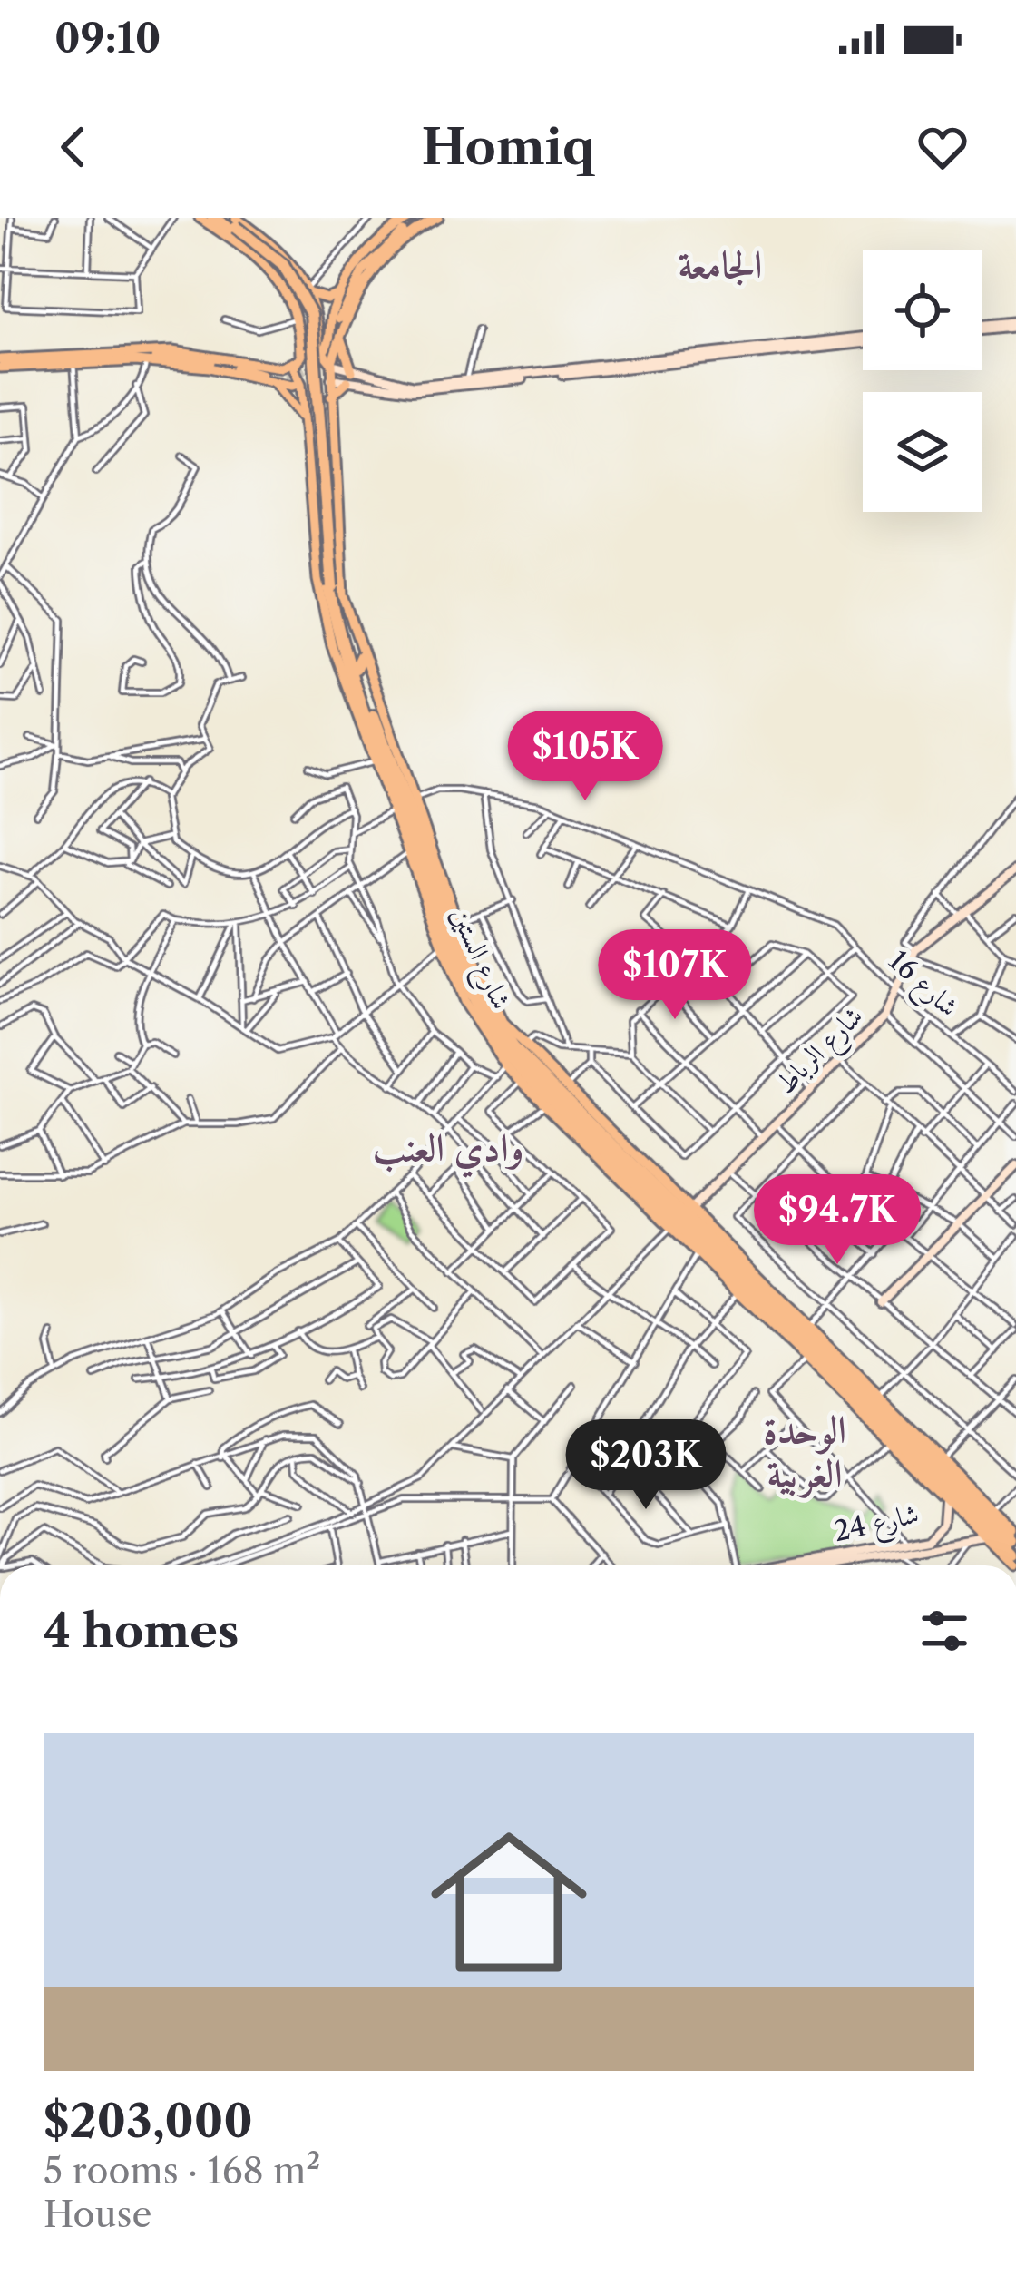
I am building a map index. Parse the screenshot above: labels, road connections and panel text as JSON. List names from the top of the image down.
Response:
{
  "streets": {
    "highway": ["شارع الستين"],
    "street": ["شارع 16", "شارع الرباط", "شارع 24"]
  },
  "crossings": [
    ["شارع الستين", "شارع 16"],
    ["شارع الستين", "شارع الرباط"],
    ["شارع الستين", "شارع 24"],
    ["شارع 16", "شارع الرباط"]
  ],
  "districts": ["الجامعة", "وادي العنب", "الوحدة الغربية"],
  "page": {
    "status": "09:10",
    "header": "Homiq",
    "price": [
      "$105K",
      "$107K",
      "$94.7K",
      "$203K"
    ],
    "heading": "4 homes",
    "list": [
      {
        "name": "$203,000",
        "note": "5 rooms · 168 m² · House"
      }
    ]
  }
}
